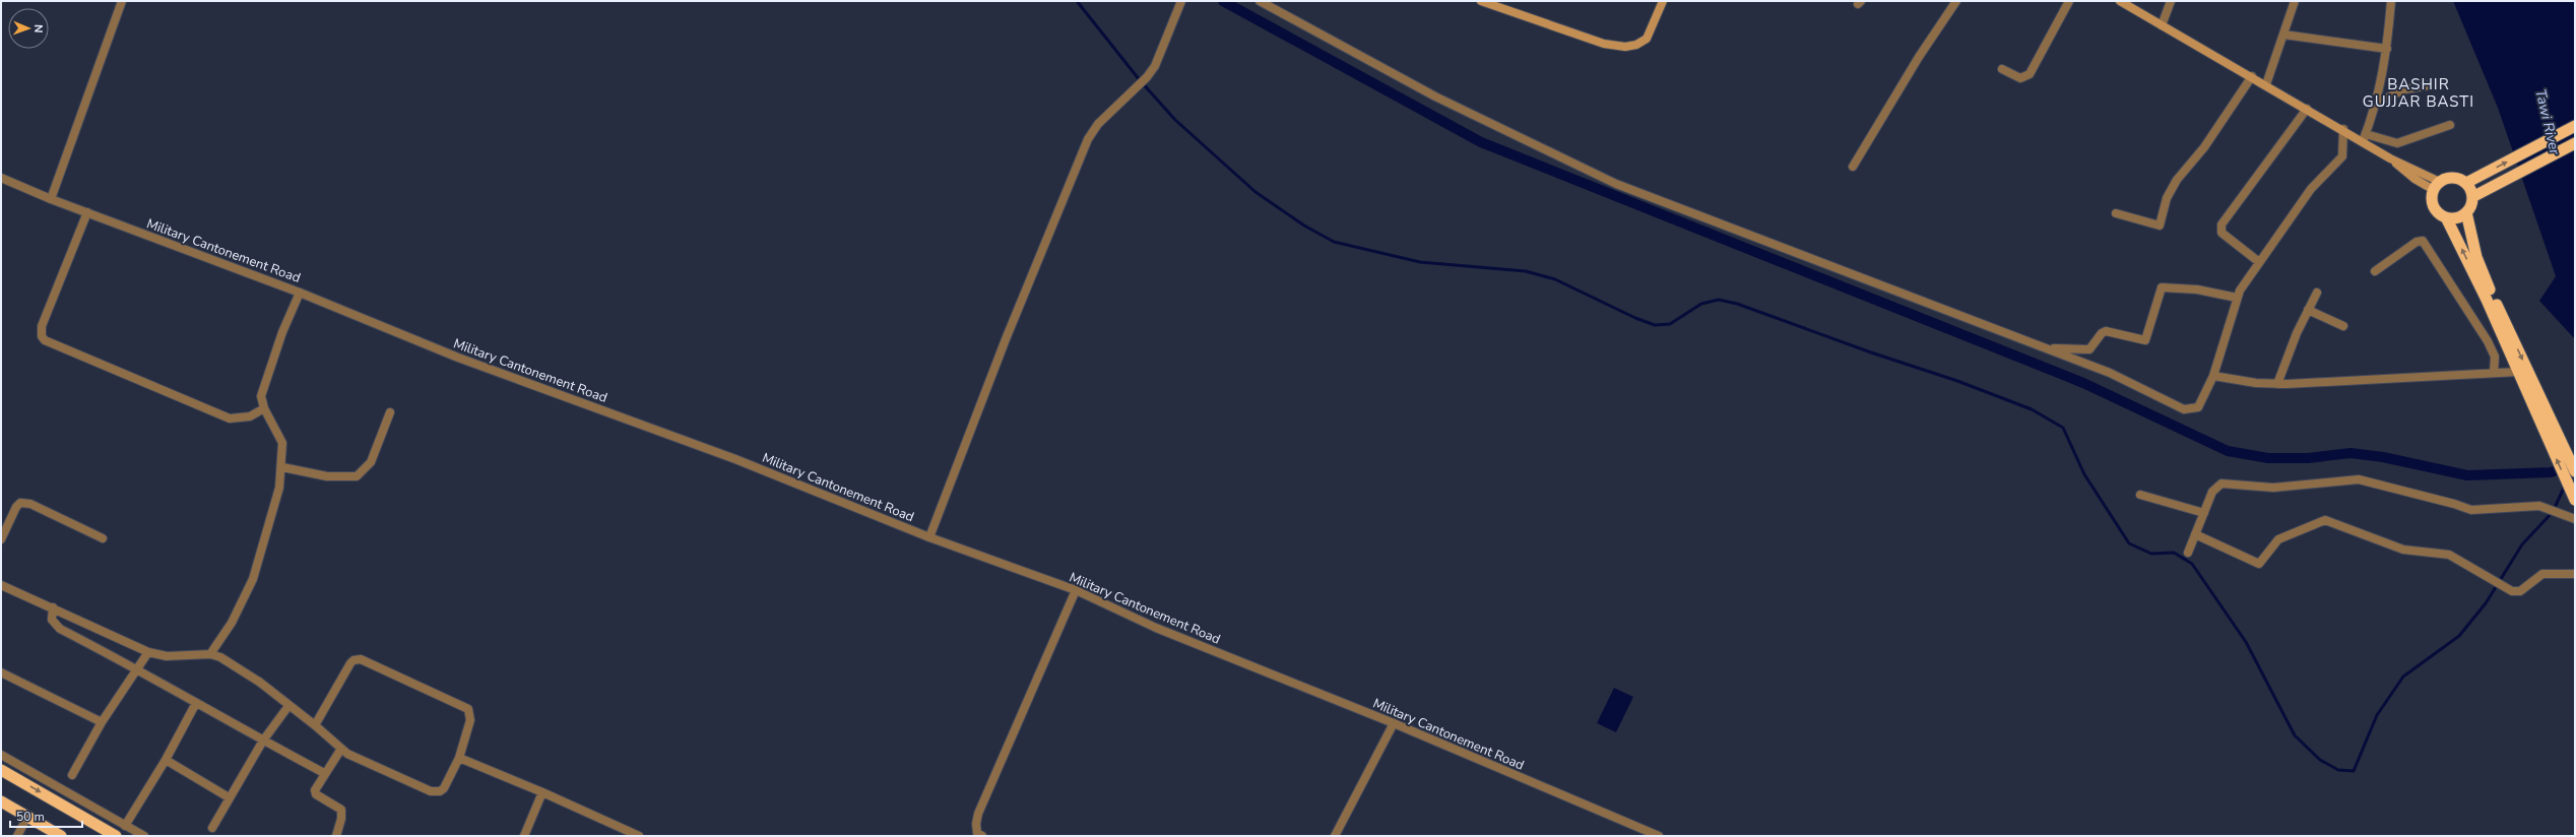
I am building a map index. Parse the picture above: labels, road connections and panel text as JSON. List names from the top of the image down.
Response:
{
  "streets": {
    "street": ["Military Cantonement Road"]
  },
  "districts": ["BASHIR GUJJAR BASTI"],
  "water": ["Tawi River"],
  "scale_bar": "50 m",
  "north": "right"
}
